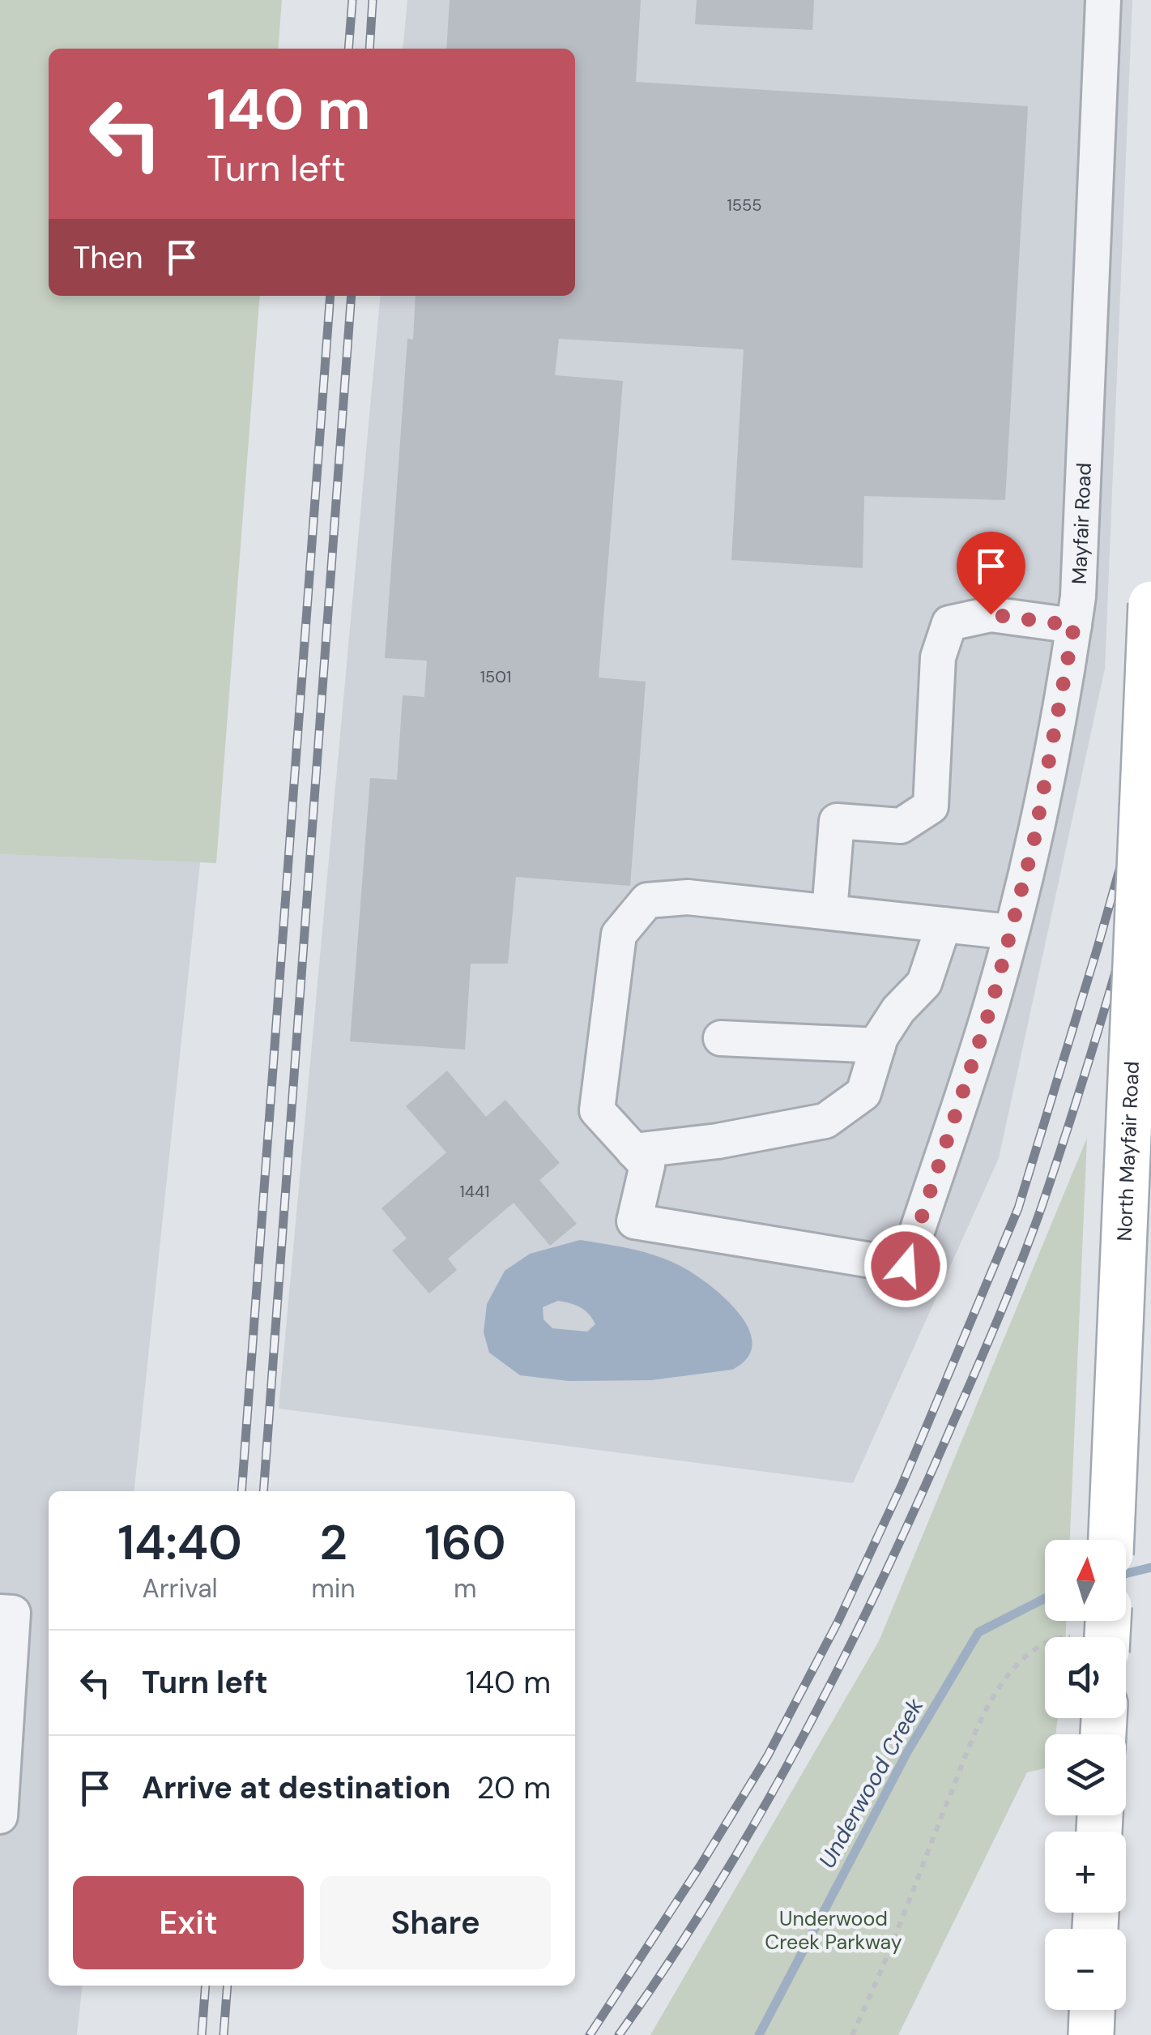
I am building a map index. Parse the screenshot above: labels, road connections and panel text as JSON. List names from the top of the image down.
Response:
{
  "streets": {
    "main road": ["North Mayfair Road"],
    "street": ["Mayfair Road"]
  },
  "water": ["Underwood Creek"],
  "parks": ["Underwood Creek Parkway"],
  "house_numbers": ["1555", "1501", "1441"],
  "north": "top",
  "page": {
    "turn": ["140 m", "Turn left"],
    "then": "Then",
    "eta": [
      "14:40",
      "Arrival",
      "2",
      "min",
      "160",
      "m"
    ],
    "map_buttons": ["+", "−"],
    "list": [
      {
        "name": "Turn left",
        "value": "140 m"
      },
      {
        "name": "Arrive at destination",
        "value": "20 m"
      }
    ],
    "buttons": ["Exit", "Share"]
  }
}
